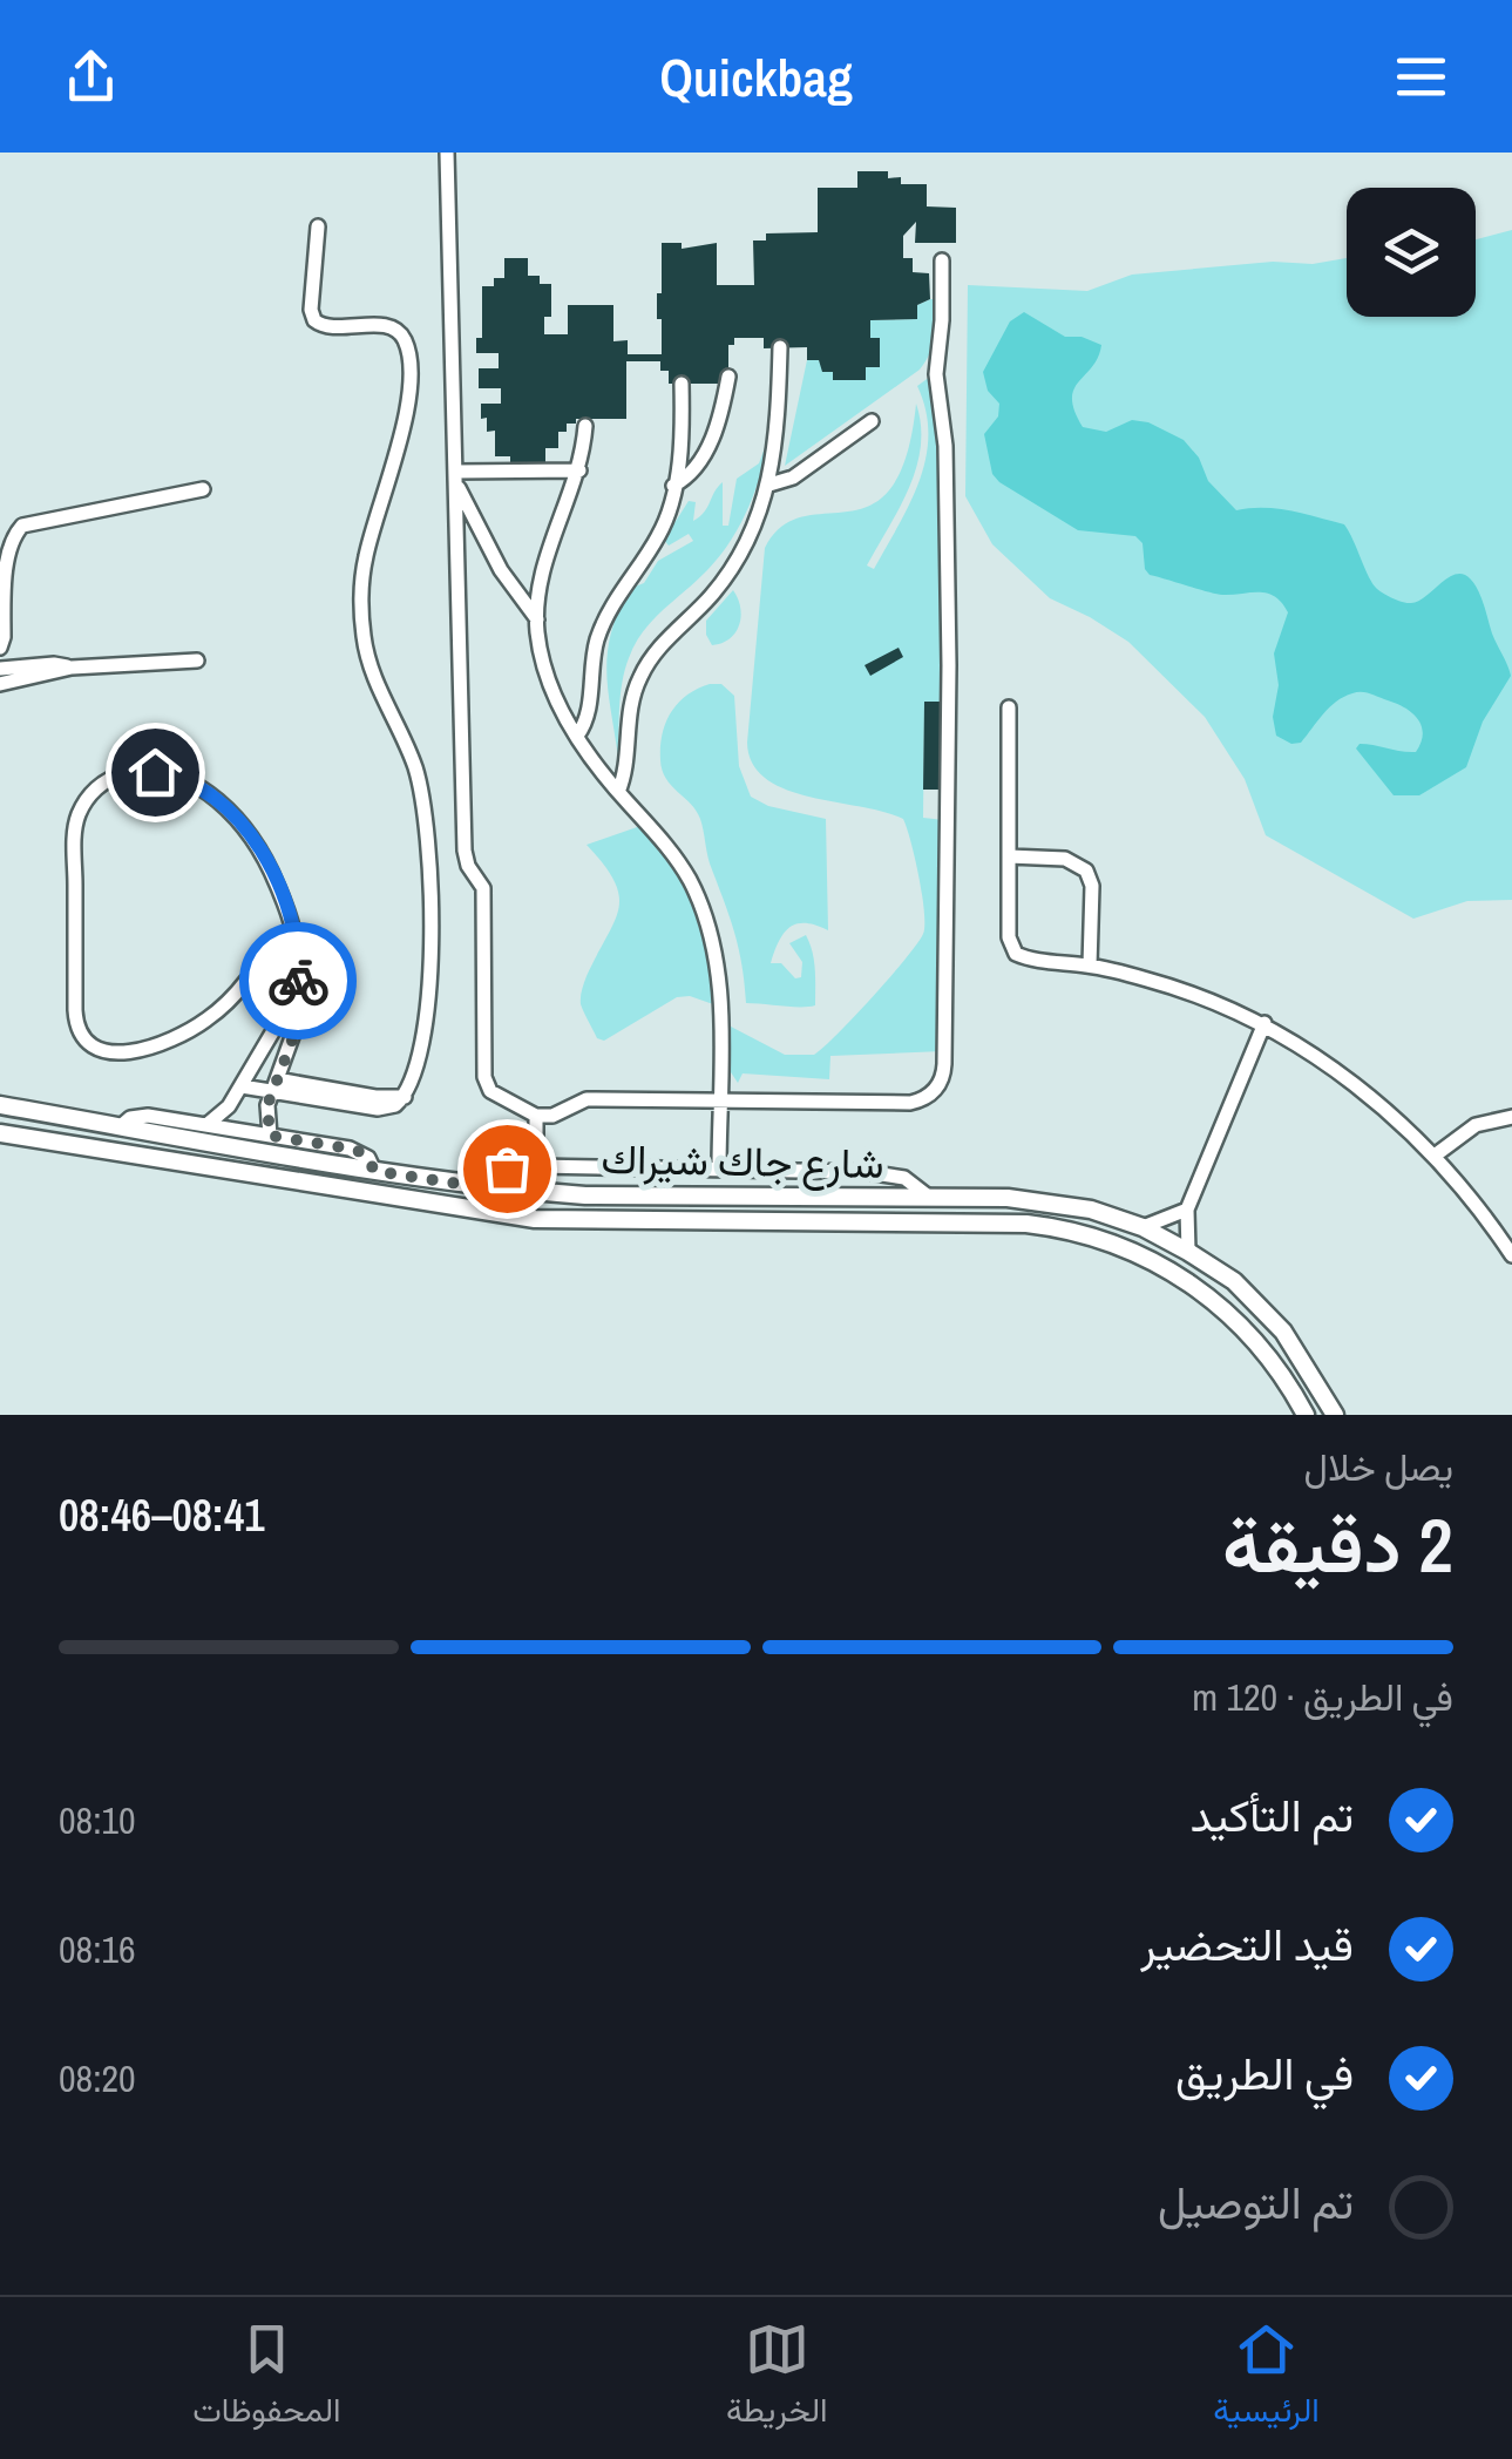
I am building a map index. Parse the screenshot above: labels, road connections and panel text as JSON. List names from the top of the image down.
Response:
{
  "streets": {
    "street": ["شارع جاك شيراك"]
  },
  "page": {
    "header": "Quickbag",
    "heading": ["2 دقيقة", "يصل خلال", "08:41–08:46"],
    "bar": "في الطريق · 120 m",
    "list": [
      ["تم التأكيد", "08:10"],
      ["قيد التحضير", "08:16"],
      ["في الطريق", "08:20"],
      "تم التوصيل"
    ],
    "tabs": ["الرئيسية", "الخريطة", "المحفوظات"]
  }
}
